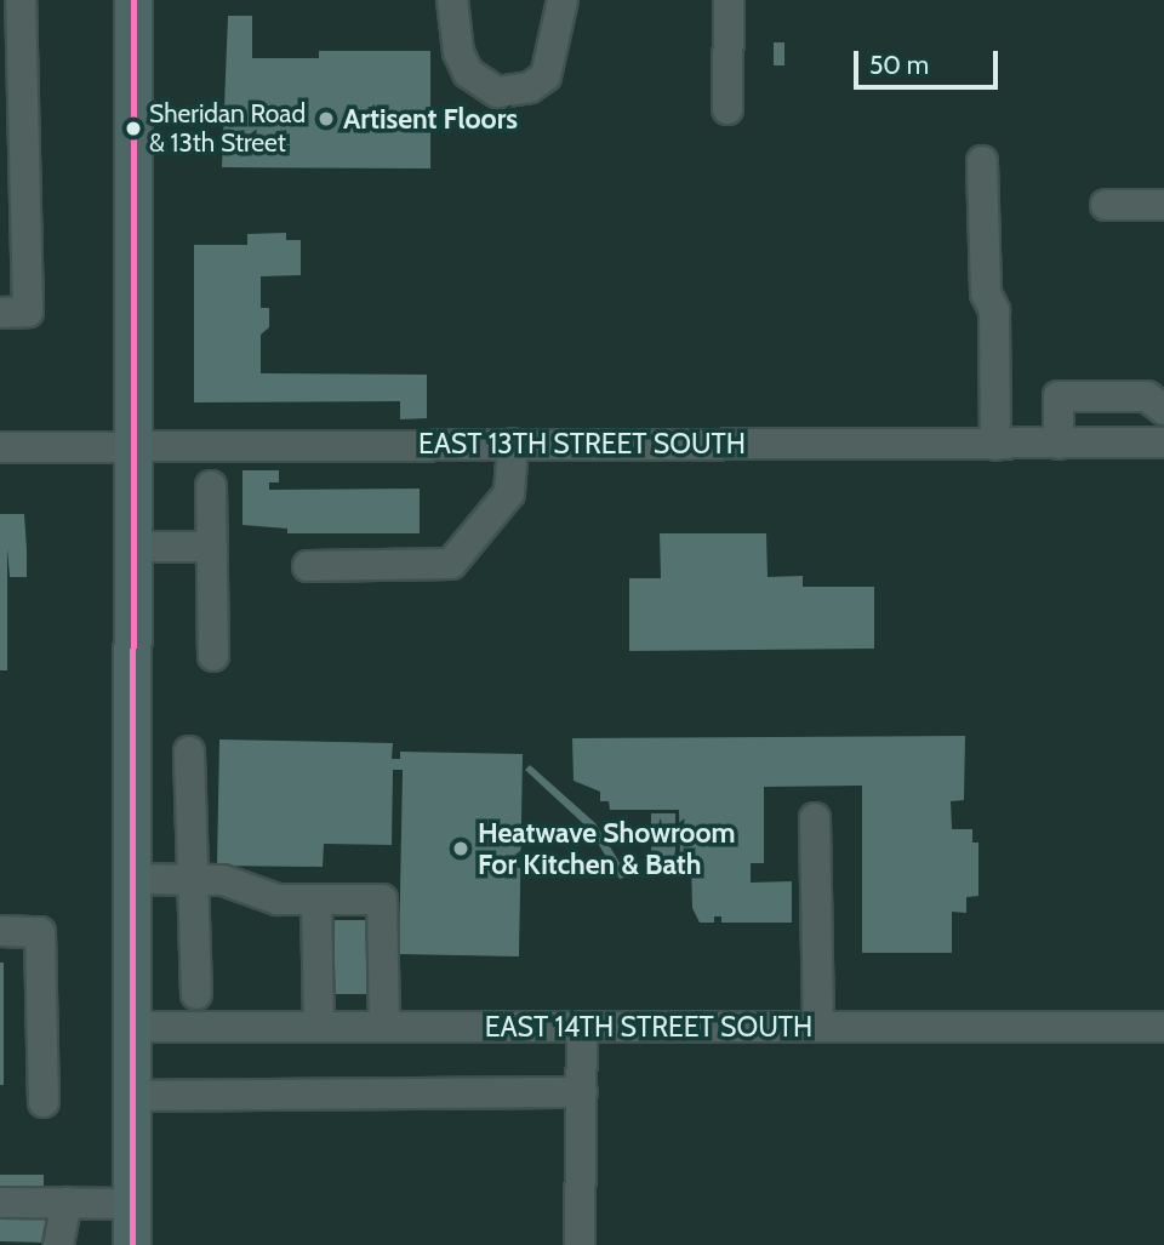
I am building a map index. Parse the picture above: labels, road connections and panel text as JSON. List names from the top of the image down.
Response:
{
  "streets": {
    "street": ["EAST 13TH STREET SOUTH", "EAST 14TH STREET SOUTH"]
  },
  "places": ["Artisent Floors", "Sheridan Road & 13th Street", "Heatwave Showroom For Kitchen & Bath"],
  "scale_bar": "50 m"
}
